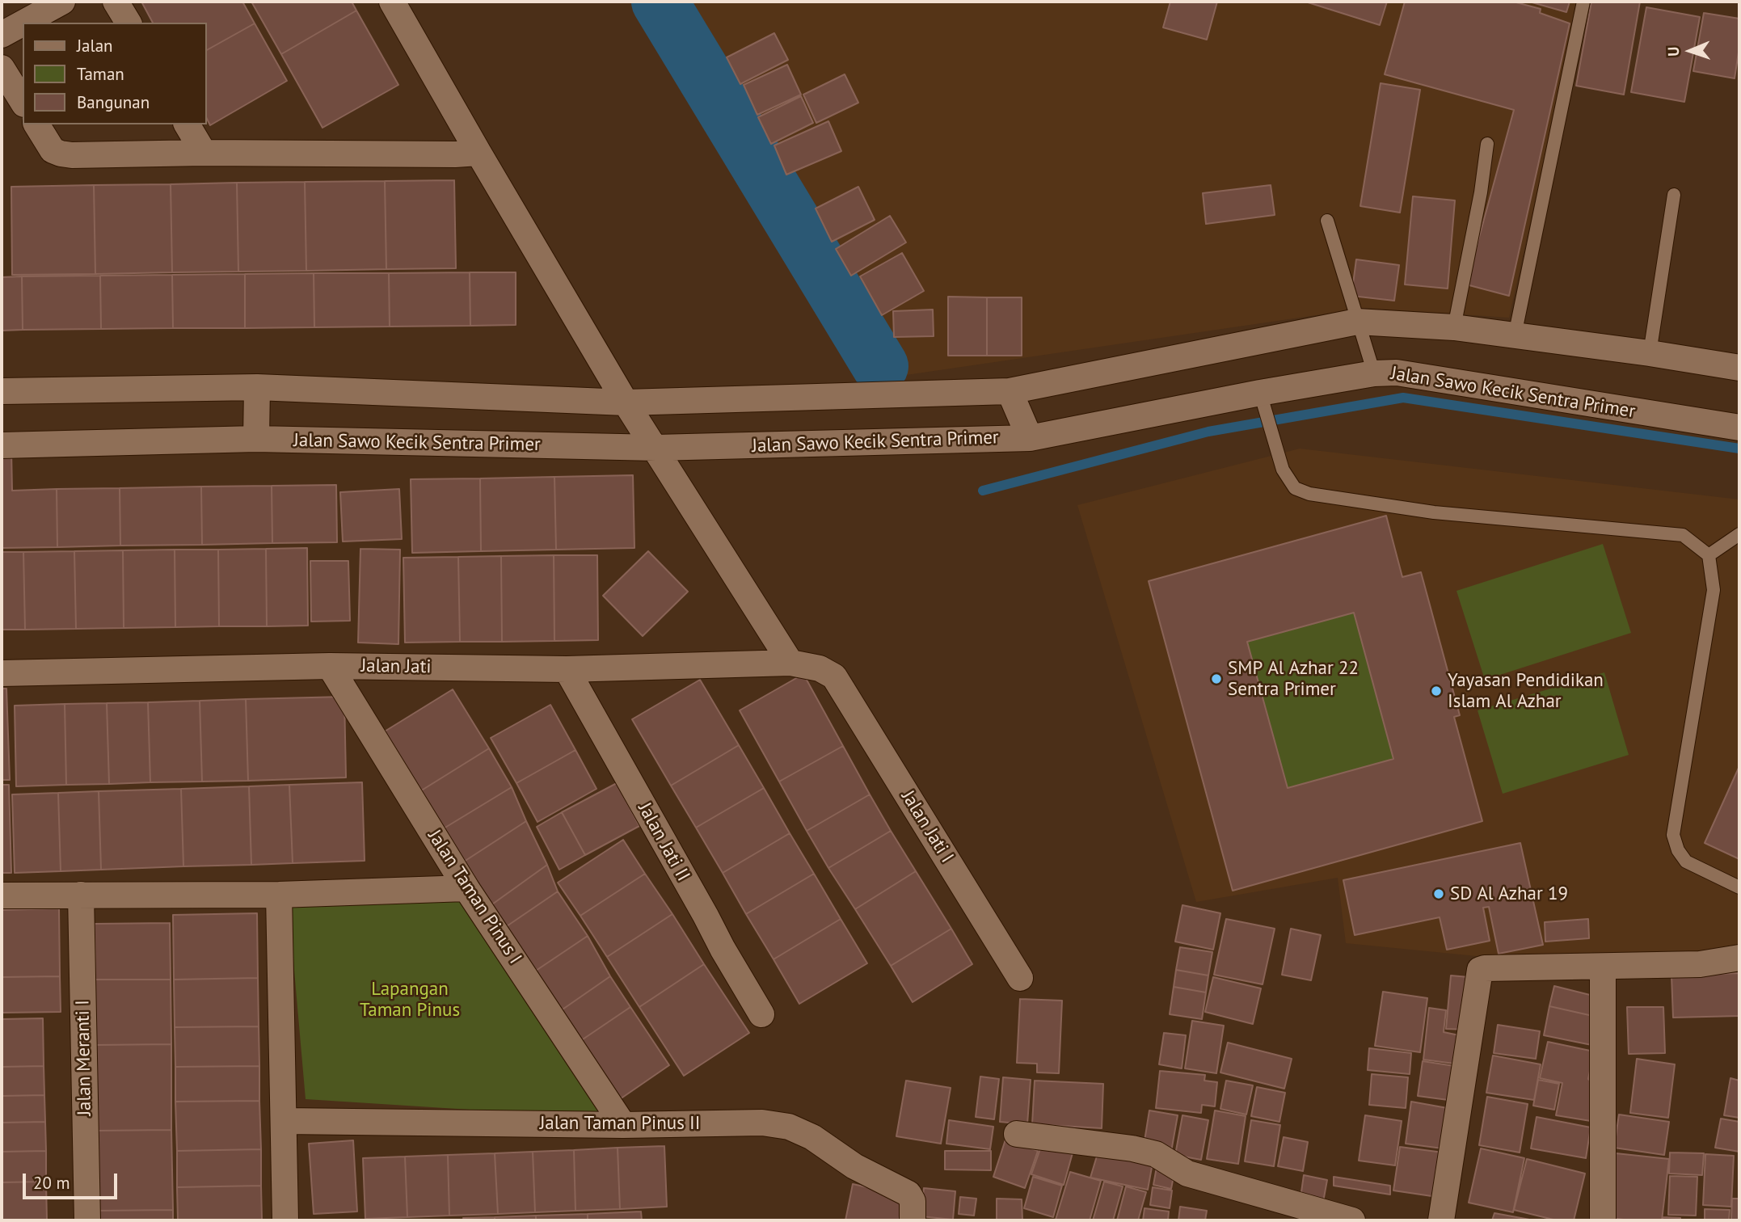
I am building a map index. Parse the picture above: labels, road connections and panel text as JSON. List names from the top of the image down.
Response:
{
  "streets": {
    "street": [
      "Jalan Sawo Kecik Sentra Primer",
      "Jalan Jati",
      "Jalan Jati I",
      "Jalan Jati II",
      "Jalan Taman Pinus I",
      "Jalan Meranti I",
      "Jalan Taman Pinus II"
    ]
  },
  "crossings": [
    ["Jalan Jati", "Jalan Jati I"],
    ["Jalan Jati", "Jalan Jati II"],
    ["Jalan Jati", "Jalan Taman Pinus I"],
    ["Jalan Taman Pinus I", "Jalan Taman Pinus II"]
  ],
  "parks": ["Lapangan Taman Pinus"],
  "places": ["SMP Al Azhar 22 Sentra Primer", "Yayasan Pendidikan Islam Al Azhar", "SD Al Azhar 19"],
  "legend": ["Jalan", "Taman", "Bangunan"],
  "scale_bar": "20 m",
  "north": "left"
}
